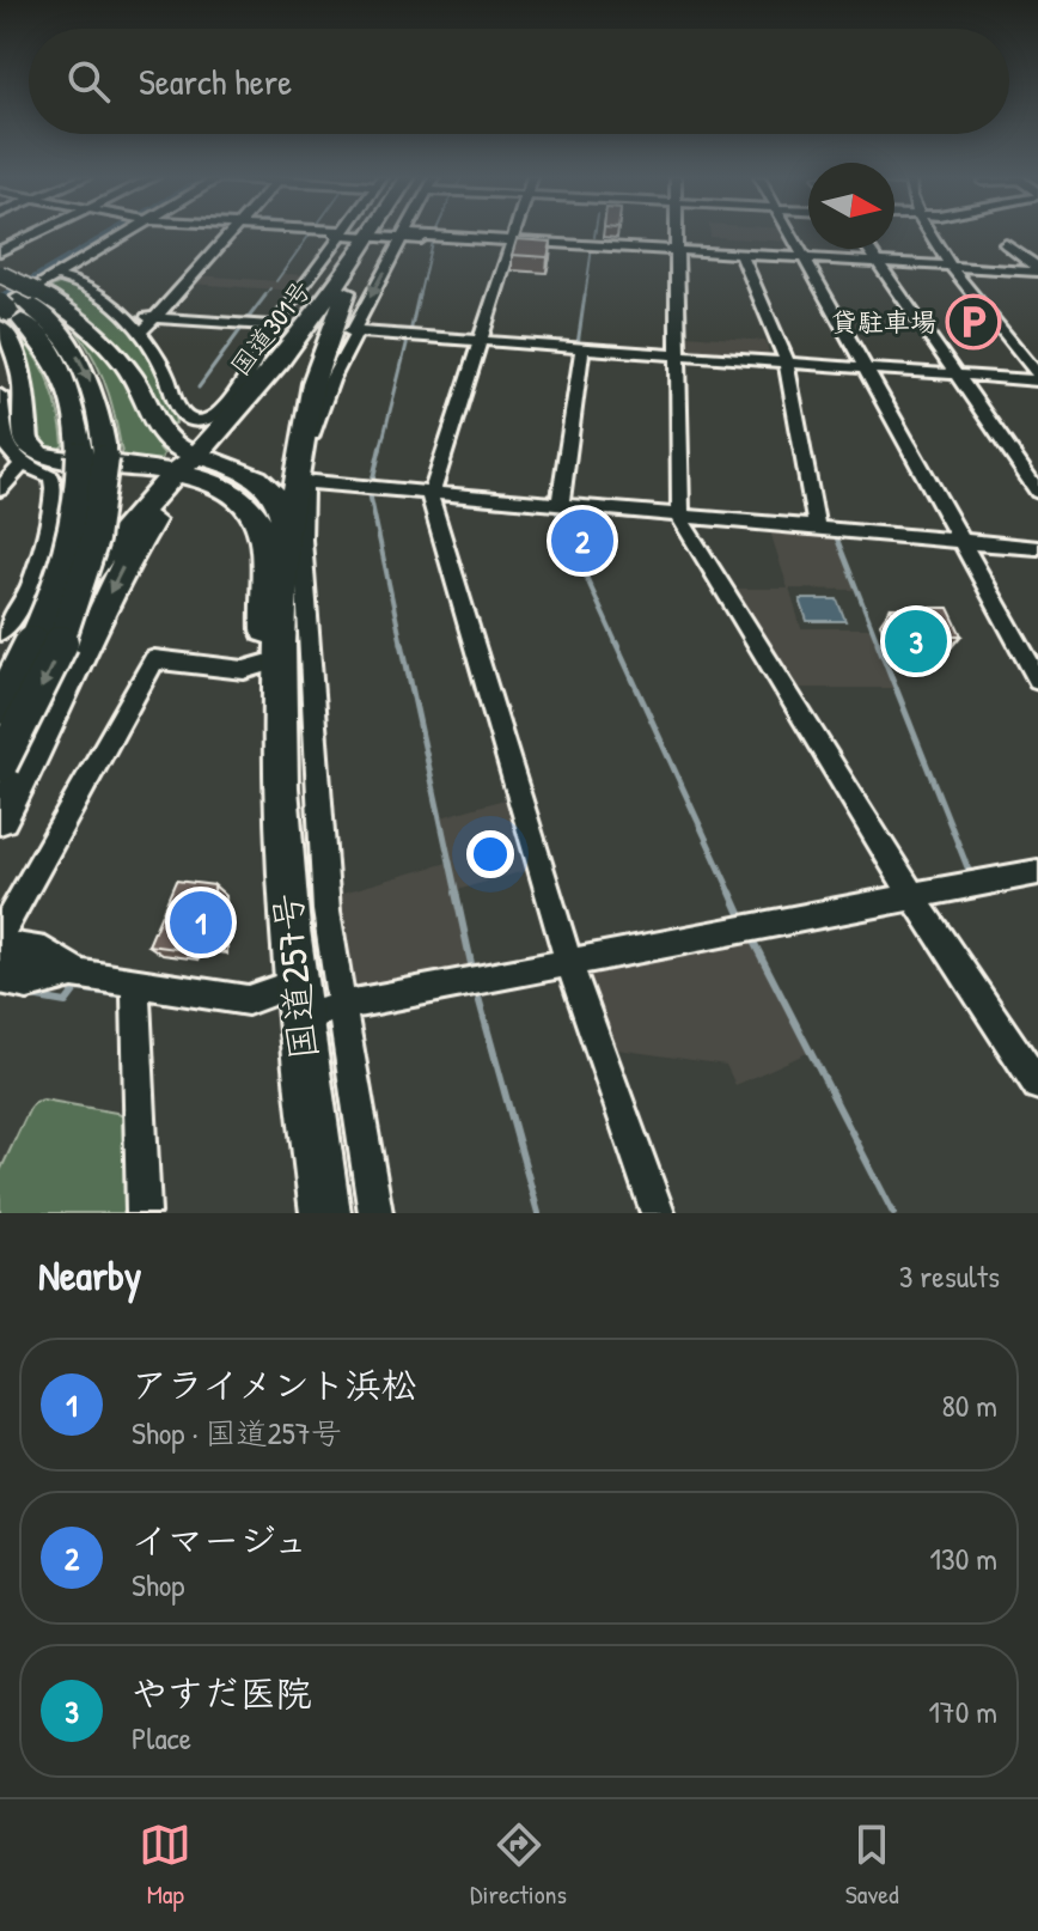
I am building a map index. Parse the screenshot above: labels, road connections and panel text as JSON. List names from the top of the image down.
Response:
{
  "streets": {
    "highway": ["国道301号", "国道257号"]
  },
  "crossings": [
    ["国道301号", "国道257号"]
  ],
  "places": {
    "parking": ["貸駐車場"]
  },
  "north": "right",
  "page": {
    "search": "Search here",
    "pins": ["2", "3", "1"],
    "heading": ["Nearby", "3 results"],
    "list": [
      {
        "mark": "1",
        "name": "アライメント浜松",
        "note": "Shop · 国道257号",
        "value": "80 m"
      },
      {
        "mark": "2",
        "name": "イマージュ",
        "note": "Shop",
        "value": "130 m"
      },
      {
        "mark": "3",
        "name": "やすだ医院",
        "note": "Place",
        "value": "170 m"
      }
    ],
    "nav": ["Map", "Directions", "Saved"]
  }
}
